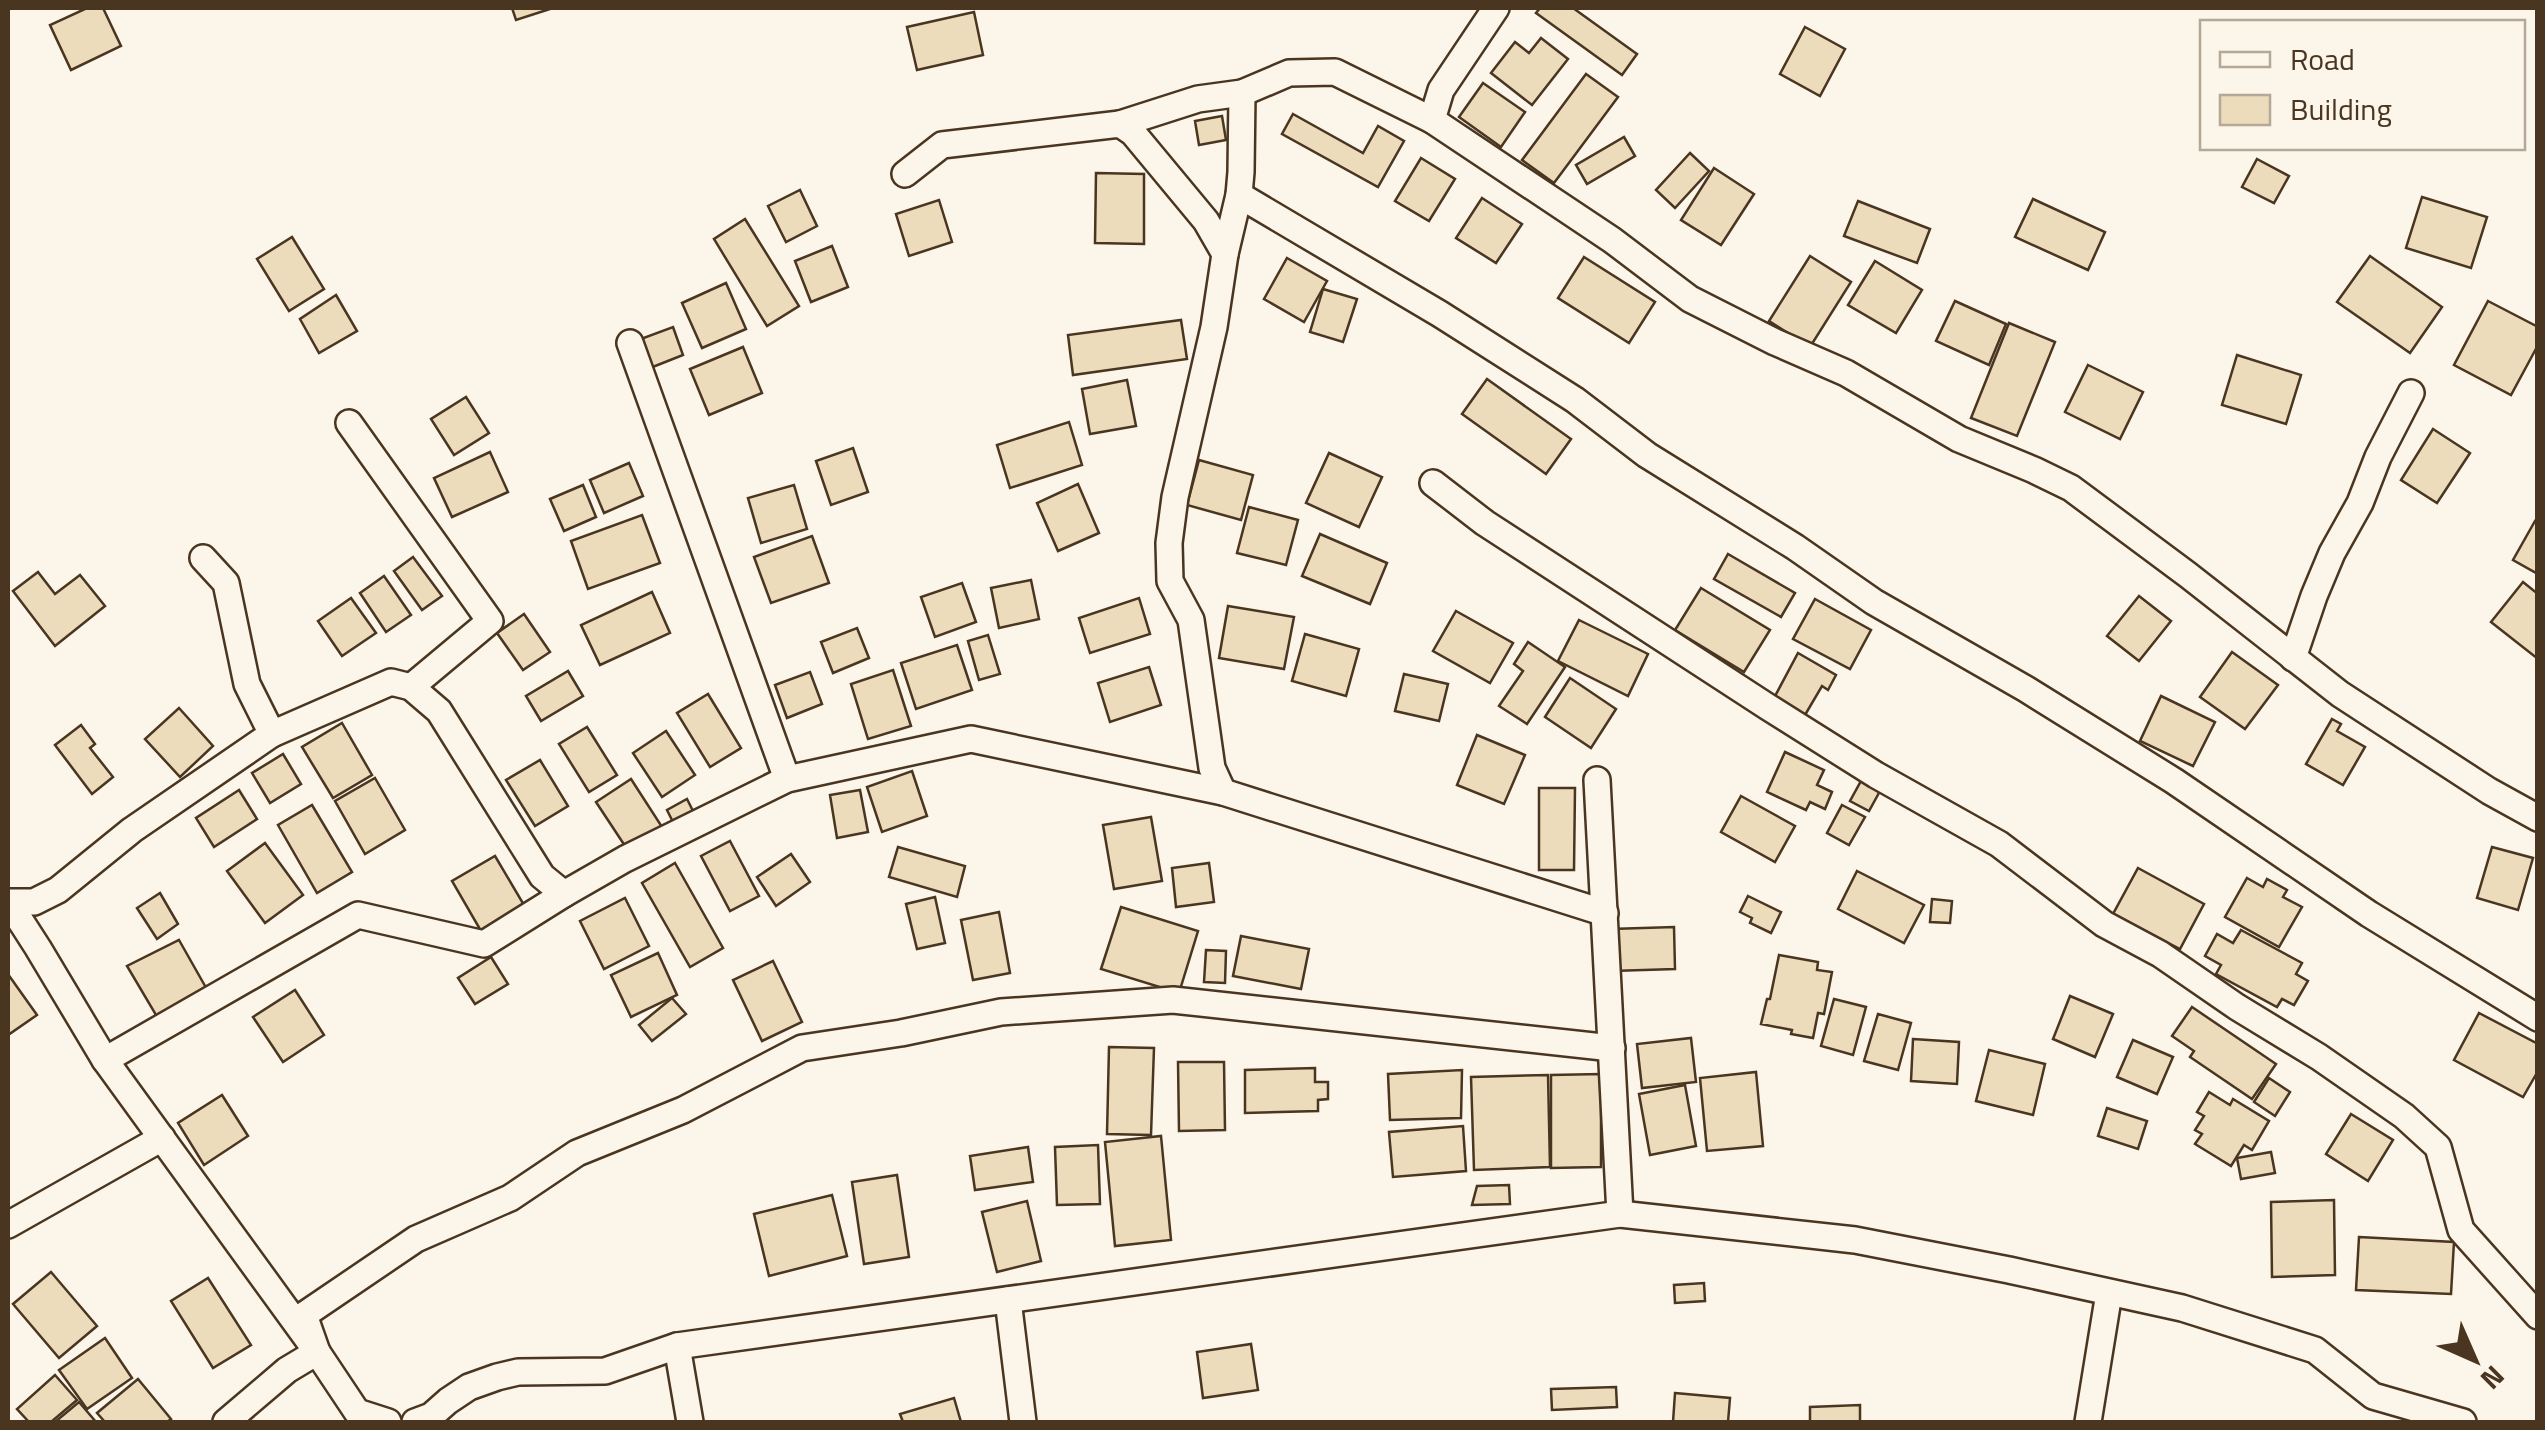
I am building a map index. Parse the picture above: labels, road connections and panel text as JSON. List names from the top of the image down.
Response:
{
  "legend": ["Road", "Building"],
  "north": "bottom right"
}
